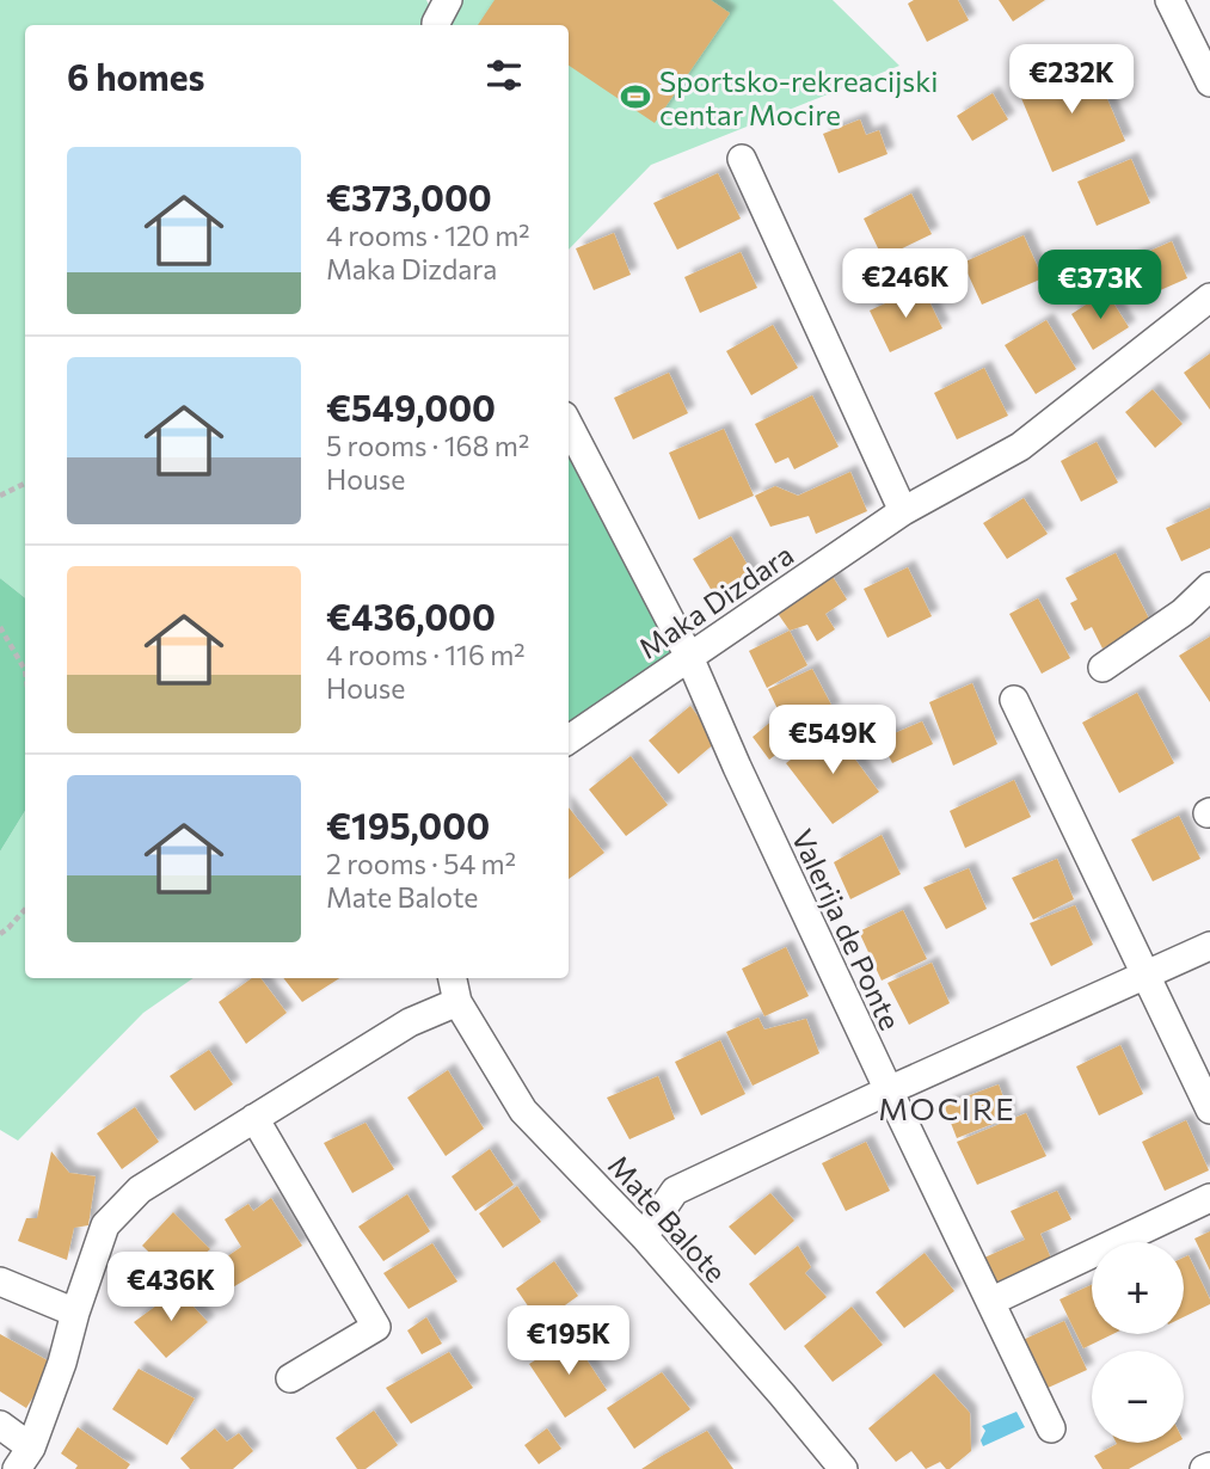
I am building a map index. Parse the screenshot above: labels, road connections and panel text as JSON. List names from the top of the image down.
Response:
{
  "streets": {
    "street": ["Maka Dizdara", "Valerija de Ponte", "Mate Balote"]
  },
  "crossings": [
    ["Maka Dizdara", "Valerija de Ponte"]
  ],
  "districts": ["MOCIRE"],
  "places": {
    "sports": ["Sportsko-rekreacijski centar Mocire"]
  },
  "page": {
    "heading": "6 homes",
    "price": [
      "€232K",
      "€246K",
      "€373K",
      "€549K",
      "€436K",
      "€195K"
    ],
    "list": [
      {
        "name": "€373,000",
        "note": "4 rooms · 120 m² · Maka Dizdara"
      },
      {
        "name": "€549,000",
        "note": "5 rooms · 168 m² · House"
      },
      {
        "name": "€436,000",
        "note": "4 rooms · 116 m² · House"
      },
      {
        "name": "€195,000",
        "note": "2 rooms · 54 m² · Mate Balote"
      }
    ],
    "map_buttons": ["+", "−"]
  }
}
